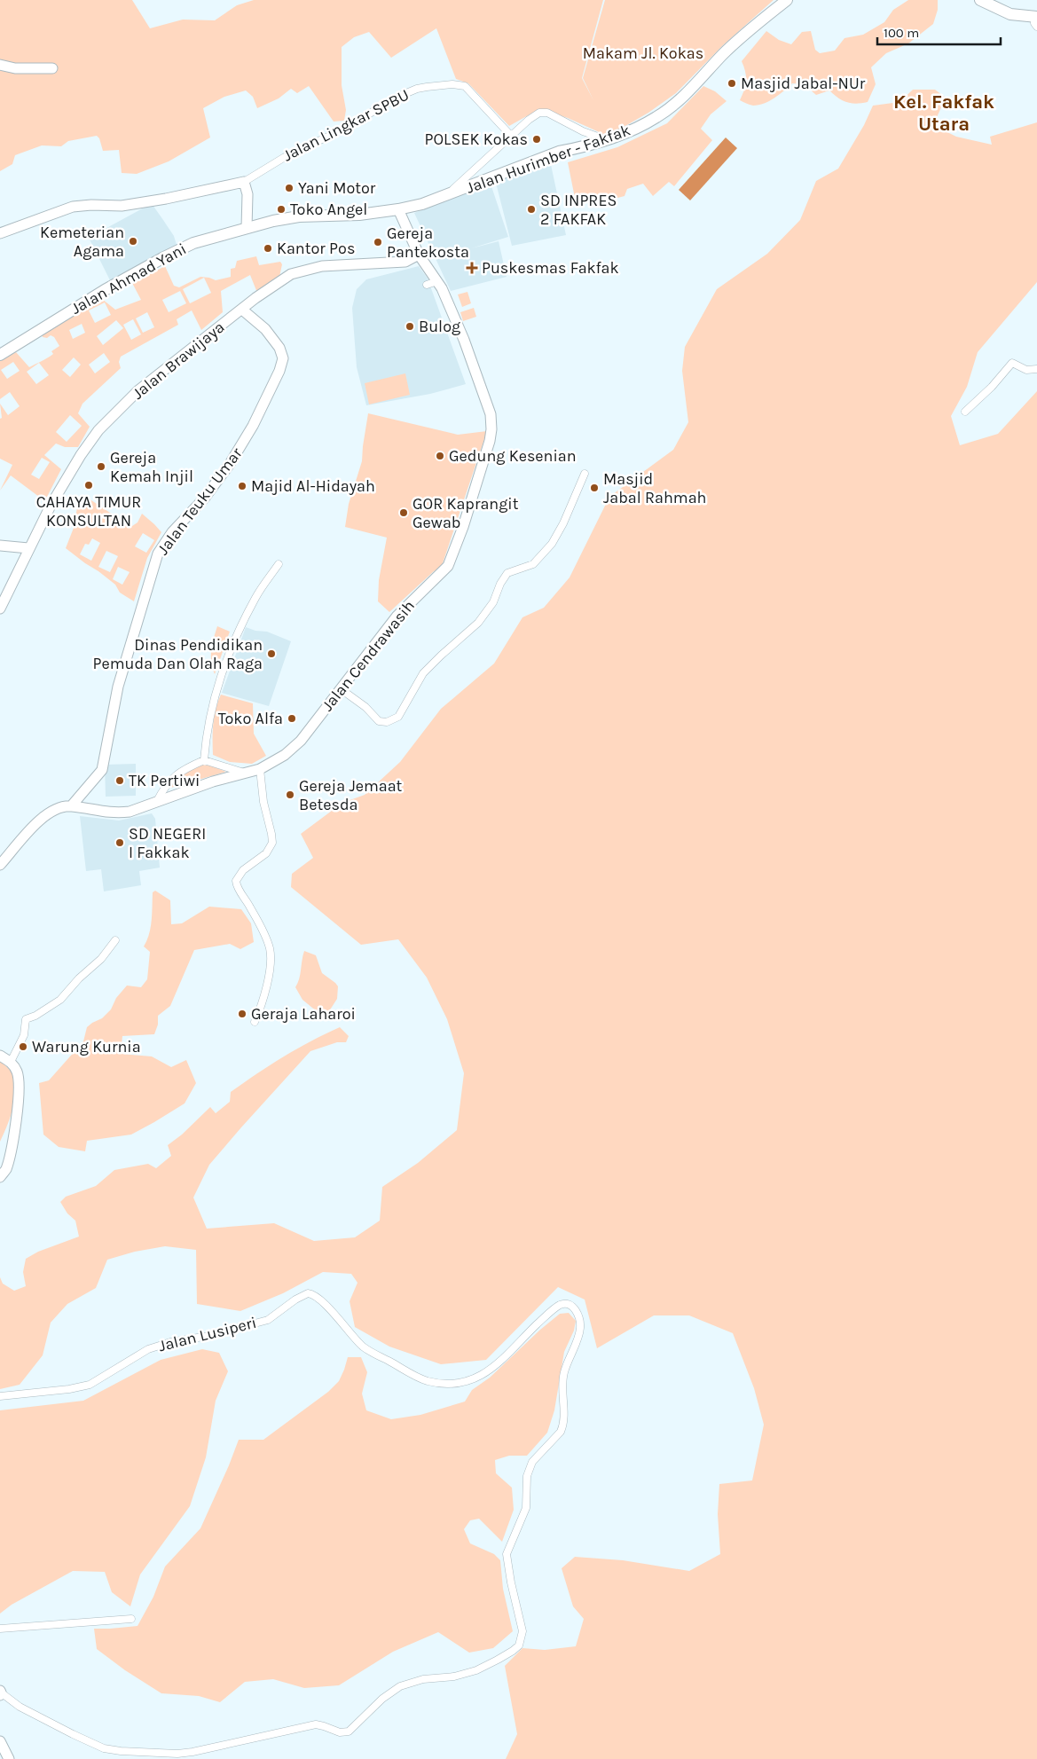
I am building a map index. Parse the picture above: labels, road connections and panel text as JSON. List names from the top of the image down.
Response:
{
  "streets": {
    "main road": [
      "Jalan Hurimber - Fakfak",
      "Jalan Ahmad Yani",
      "Jalan Brawijaya",
      "Jalan Teuku Umar",
      "Jalan Cendrawasih"
    ],
    "street": ["Jalan Lingkar SPBU", "Jalan Lusiperi"]
  },
  "crossings": [
    ["Jalan Hurimber - Fakfak", "Jalan Ahmad Yani"],
    ["Jalan Hurimber - Fakfak", "Jalan Cendrawasih"],
    ["Jalan Ahmad Yani", "Jalan Cendrawasih"],
    ["Jalan Brawijaya", "Jalan Teuku Umar"],
    ["Jalan Brawijaya", "Jalan Cendrawasih"],
    ["Jalan Teuku Umar", "Jalan Cendrawasih"]
  ],
  "districts": ["Kel. Fakfak Utara"],
  "parks": ["Makam Jl. Kokas"],
  "places": {
    "other": [
      "Masjid Jabal-NUr",
      "POLSEK Kokas",
      "Yani Motor",
      "Toko Angel",
      "SD INPRES 2 FAKFAK",
      "Kemeterian Agama",
      "Gereja Pantekosta",
      "Kantor Pos",
      "Bulog",
      "Gedung Kesenian",
      "Gereja Kemah Injil",
      "CAHAYA TIMUR KONSULTAN",
      "Majid Al-Hidayah",
      "Masjid Jabal Rahmah",
      "GOR Kaprangit Gewab",
      "Dinas Pendidikan Pemuda Dan Olah Raga",
      "Toko Alfa",
      "TK Pertiwi",
      "Gereja Jemaat Betesda",
      "SD NEGERI I Fakkak",
      "Geraja Laharoi",
      "Warung Kurnia"
    ],
    "health": ["Puskesmas Fakfak"]
  },
  "scale_bar": "100 m"
}
